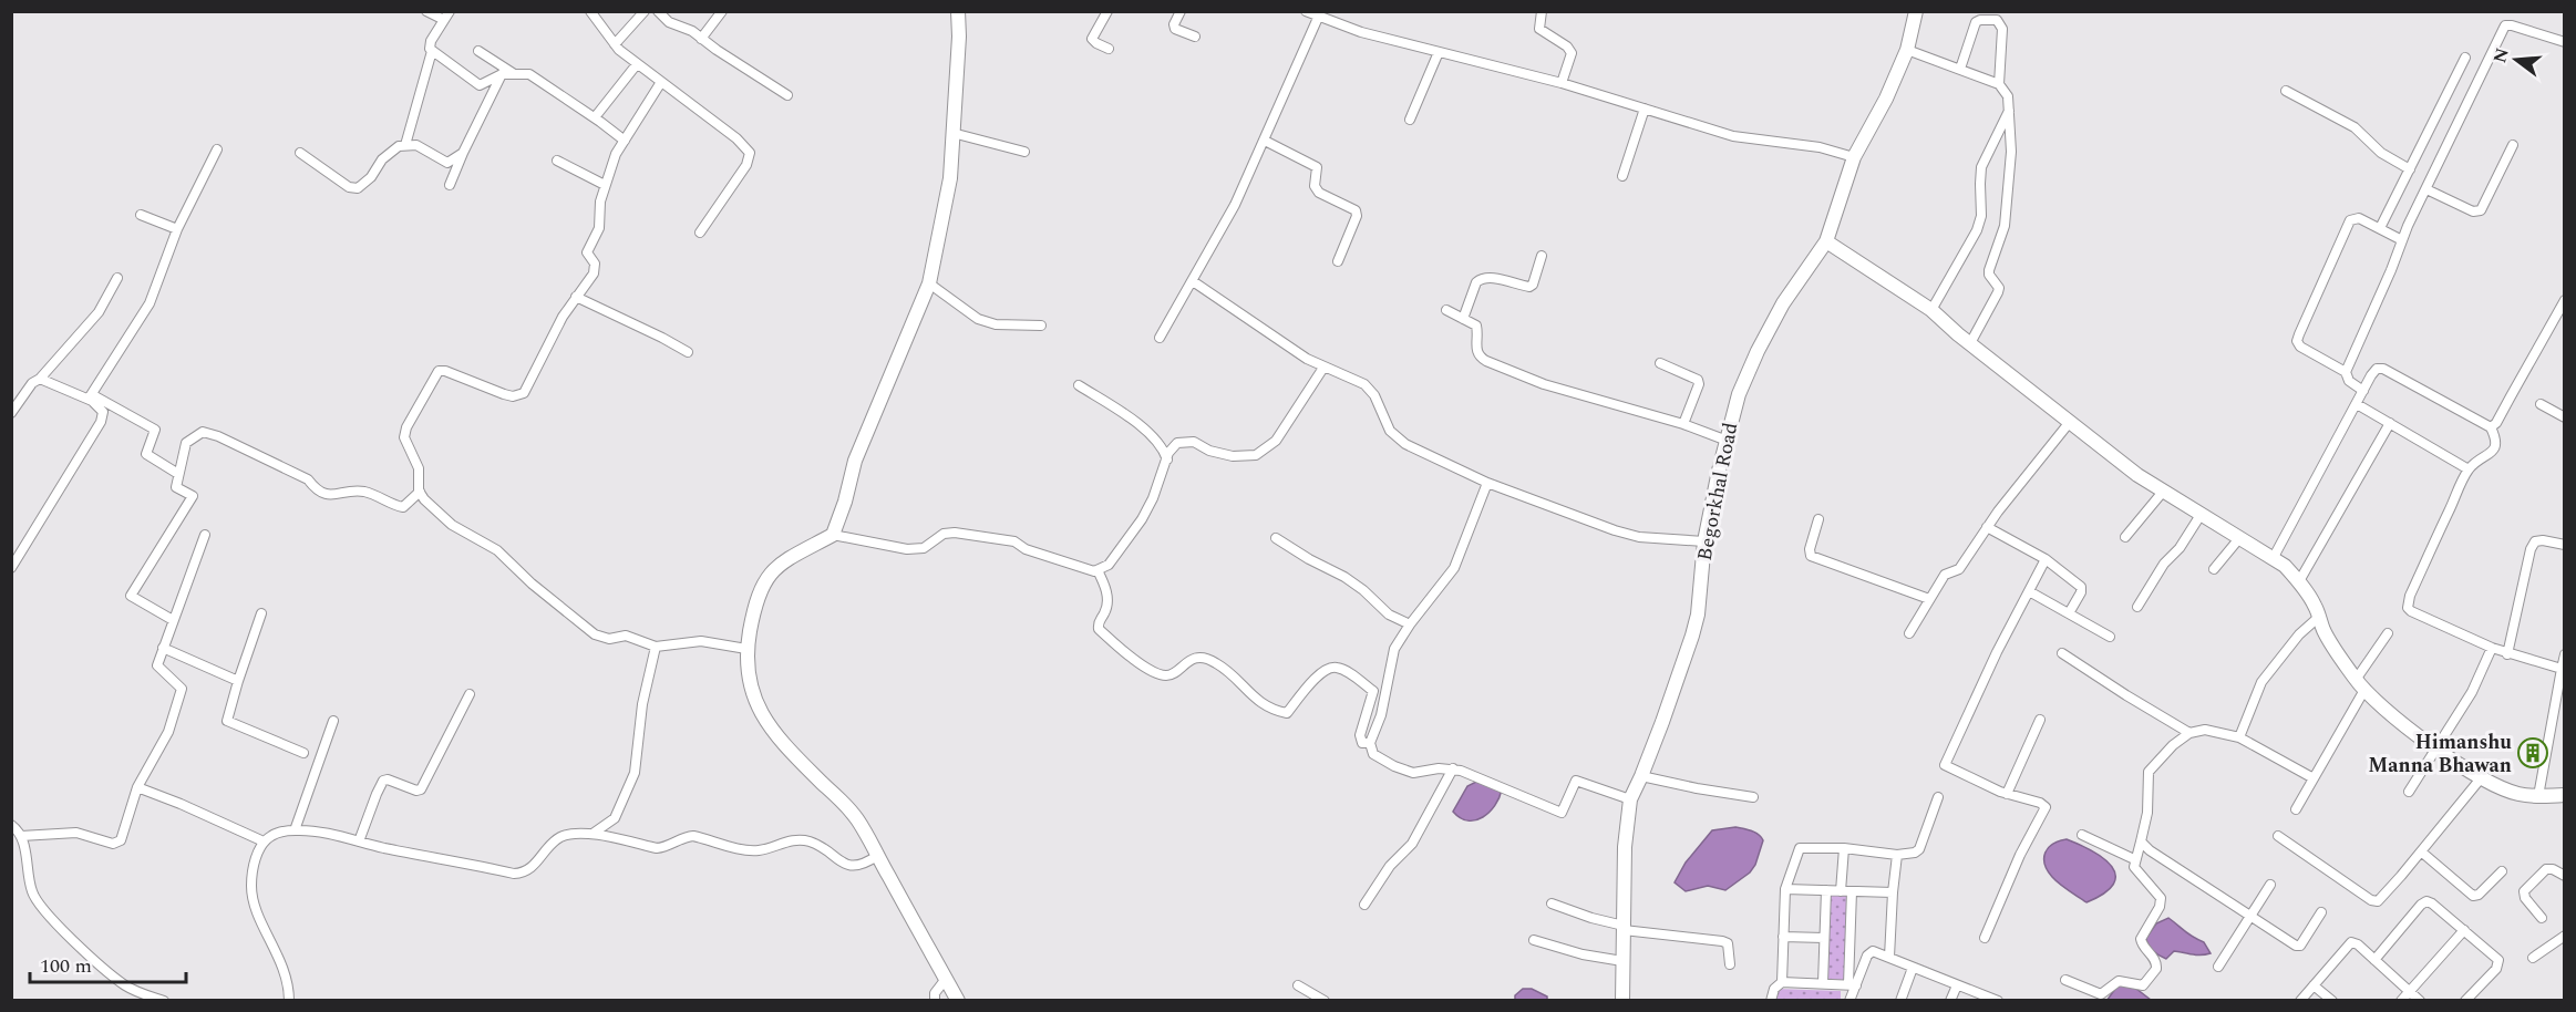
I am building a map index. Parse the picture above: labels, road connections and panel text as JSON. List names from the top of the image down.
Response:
{
  "streets": {
    "street": ["Begorkhal Road"]
  },
  "places": {
    "building": ["Himanshu Manna Bhawan"]
  },
  "scale_bar": "100 m",
  "north": "left"
}
